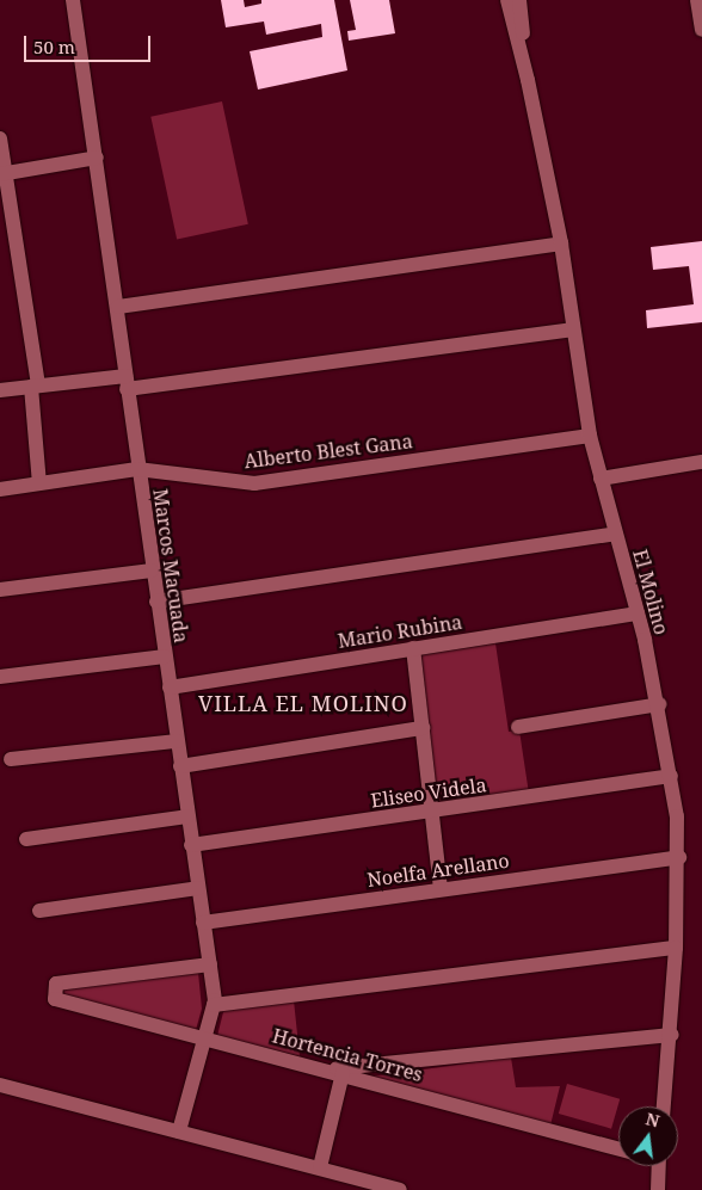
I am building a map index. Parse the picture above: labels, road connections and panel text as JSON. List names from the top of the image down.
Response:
{
  "streets": {
    "street": [
      "Alberto Blest Gana",
      "Marcos Macuada",
      "El Molino",
      "Mario Rubina",
      "Eliseo Videla",
      "Noelfa Arellano",
      "Hortencia Torres"
    ]
  },
  "crossings": [
    ["Alberto Blest Gana", "Marcos Macuada"],
    ["Alberto Blest Gana", "El Molino"],
    ["Marcos Macuada", "Mario Rubina"],
    ["Marcos Macuada", "Eliseo Videla"],
    ["Marcos Macuada", "Noelfa Arellano"],
    ["Marcos Macuada", "Hortencia Torres"],
    ["El Molino", "Mario Rubina"],
    ["El Molino", "Eliseo Videla"],
    ["El Molino", "Noelfa Arellano"]
  ],
  "districts": ["VILLA EL MOLINO"],
  "scale_bar": "50 m",
  "north": "top"
}
